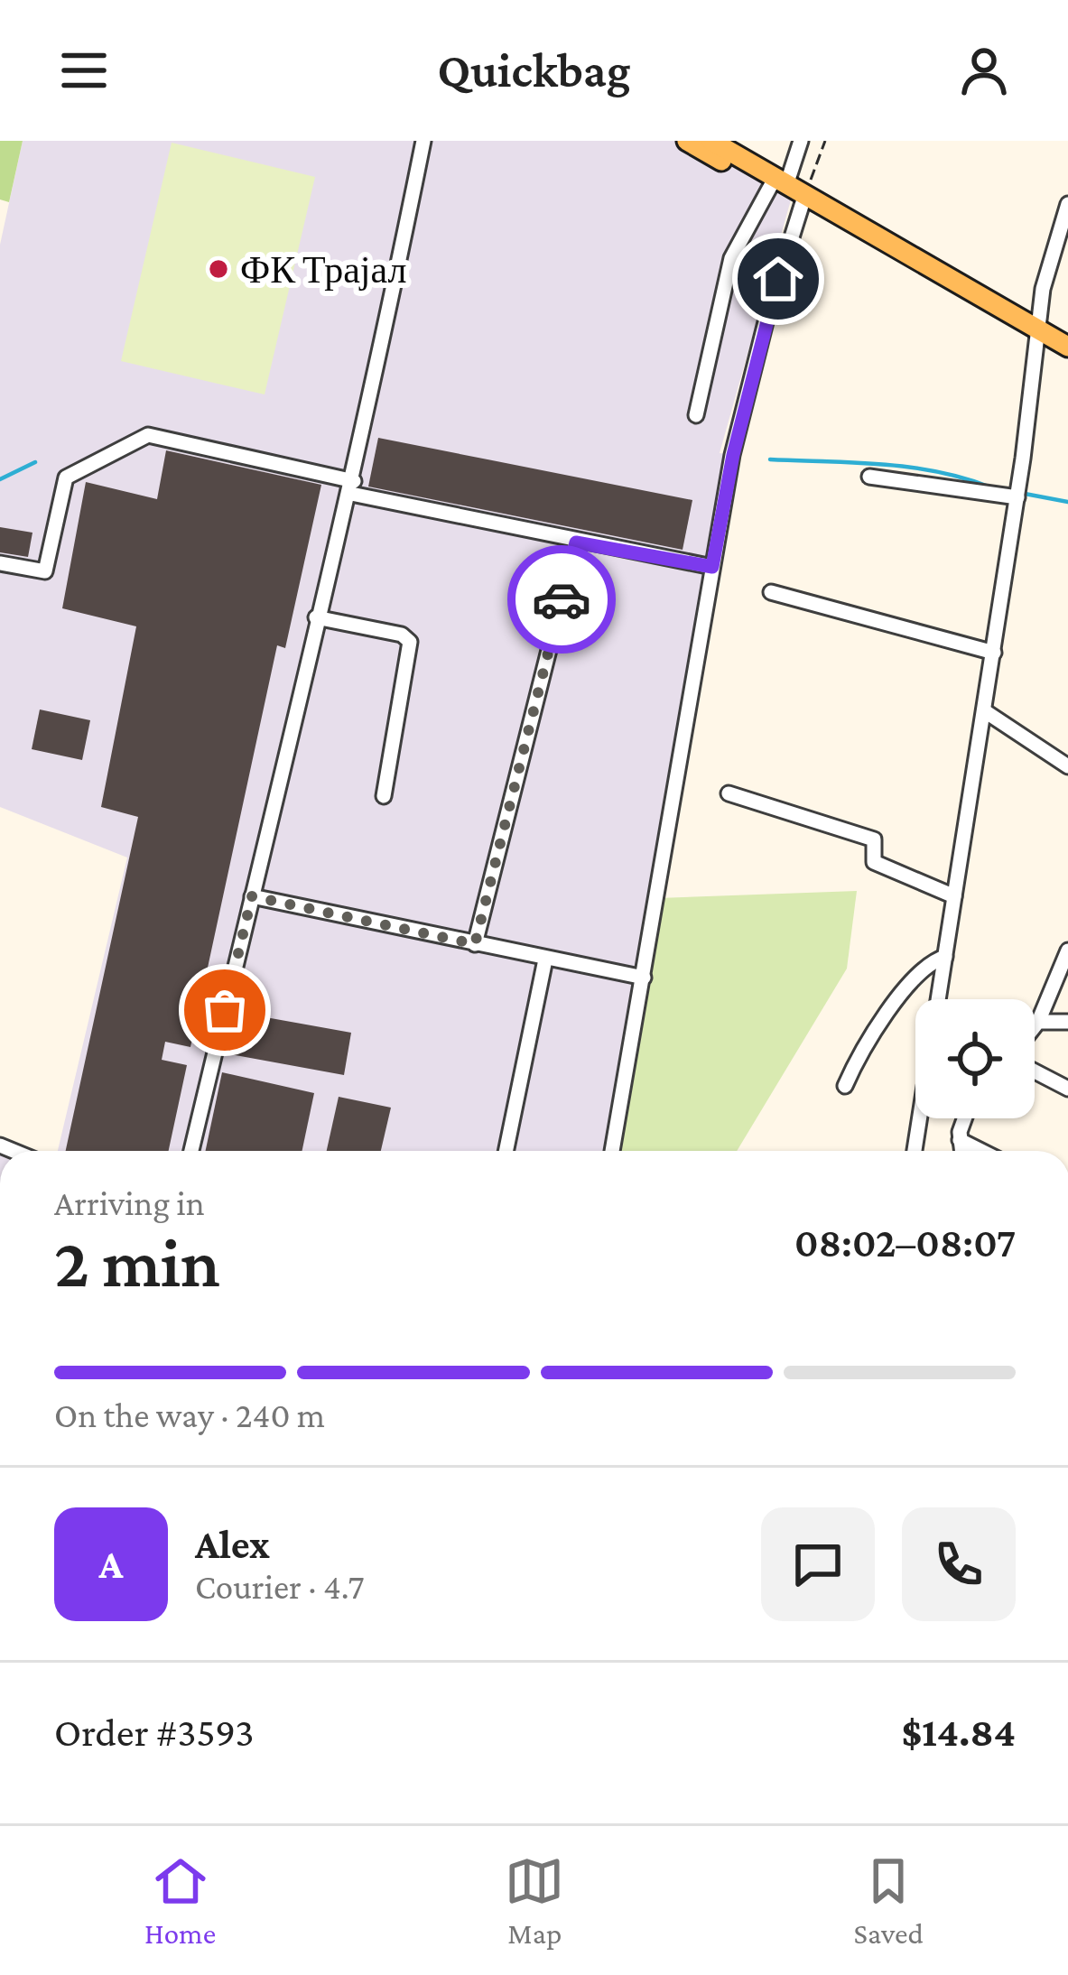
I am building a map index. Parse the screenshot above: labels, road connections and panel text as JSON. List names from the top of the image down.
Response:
{
  "places": ["ФК Трајал"],
  "page": {
    "header": "Quickbag",
    "heading": ["2 min", "Arriving in", "08:02–08:07"],
    "panel": [
      "Alex",
      "Courier · 4.7",
      "Order #3593",
      "$14.84"
    ],
    "bar": "On the way · 240 m",
    "round": "A",
    "tabs": ["Home", "Map", "Saved"]
  }
}
